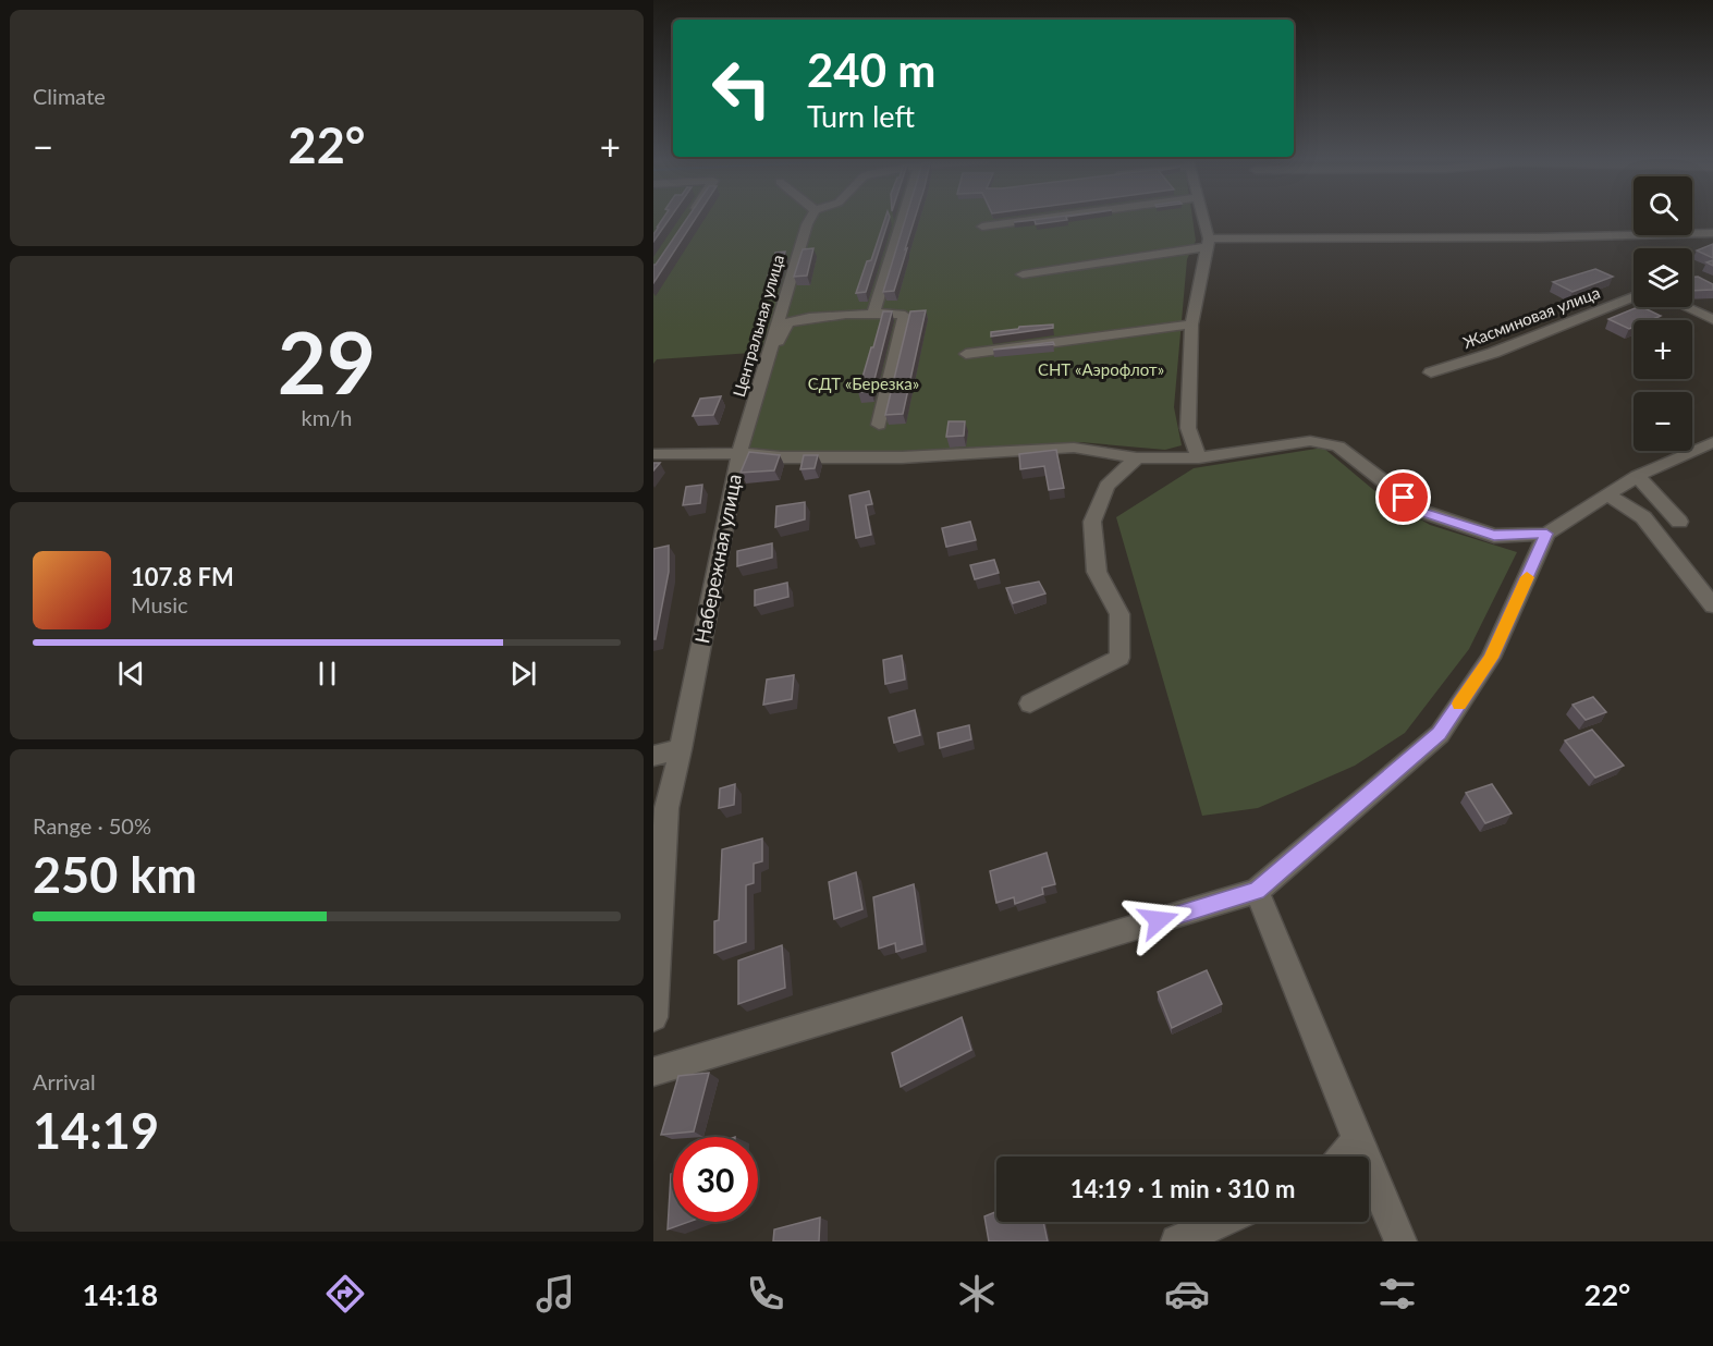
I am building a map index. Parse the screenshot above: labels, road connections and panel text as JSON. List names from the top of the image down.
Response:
{
  "streets": {
    "street": ["Жасминовая улица", "Центральная улица", "Набережная улица"]
  },
  "crossings": [
    ["Центральная улица", "Набережная улица"]
  ],
  "parks": ["СНТ «Аэрофлот»", "СДТ «Березка»"],
  "page": {
    "tile": [
      "Climate",
      ["29", "km/h"],
      ["Range · 50%", "250 km"],
      ["Arrival", "14:19"]
    ],
    "turn": ["240 m", "Turn left"],
    "heat": ["−", "22°", "+"],
    "map_buttons": ["+", "−"],
    "song": ["107.8 FM", "Music"],
    "limit": "30",
    "trip": "14:19 · 1 min · 310 m",
    "tabs": ["14:18", "22°"]
  }
}
